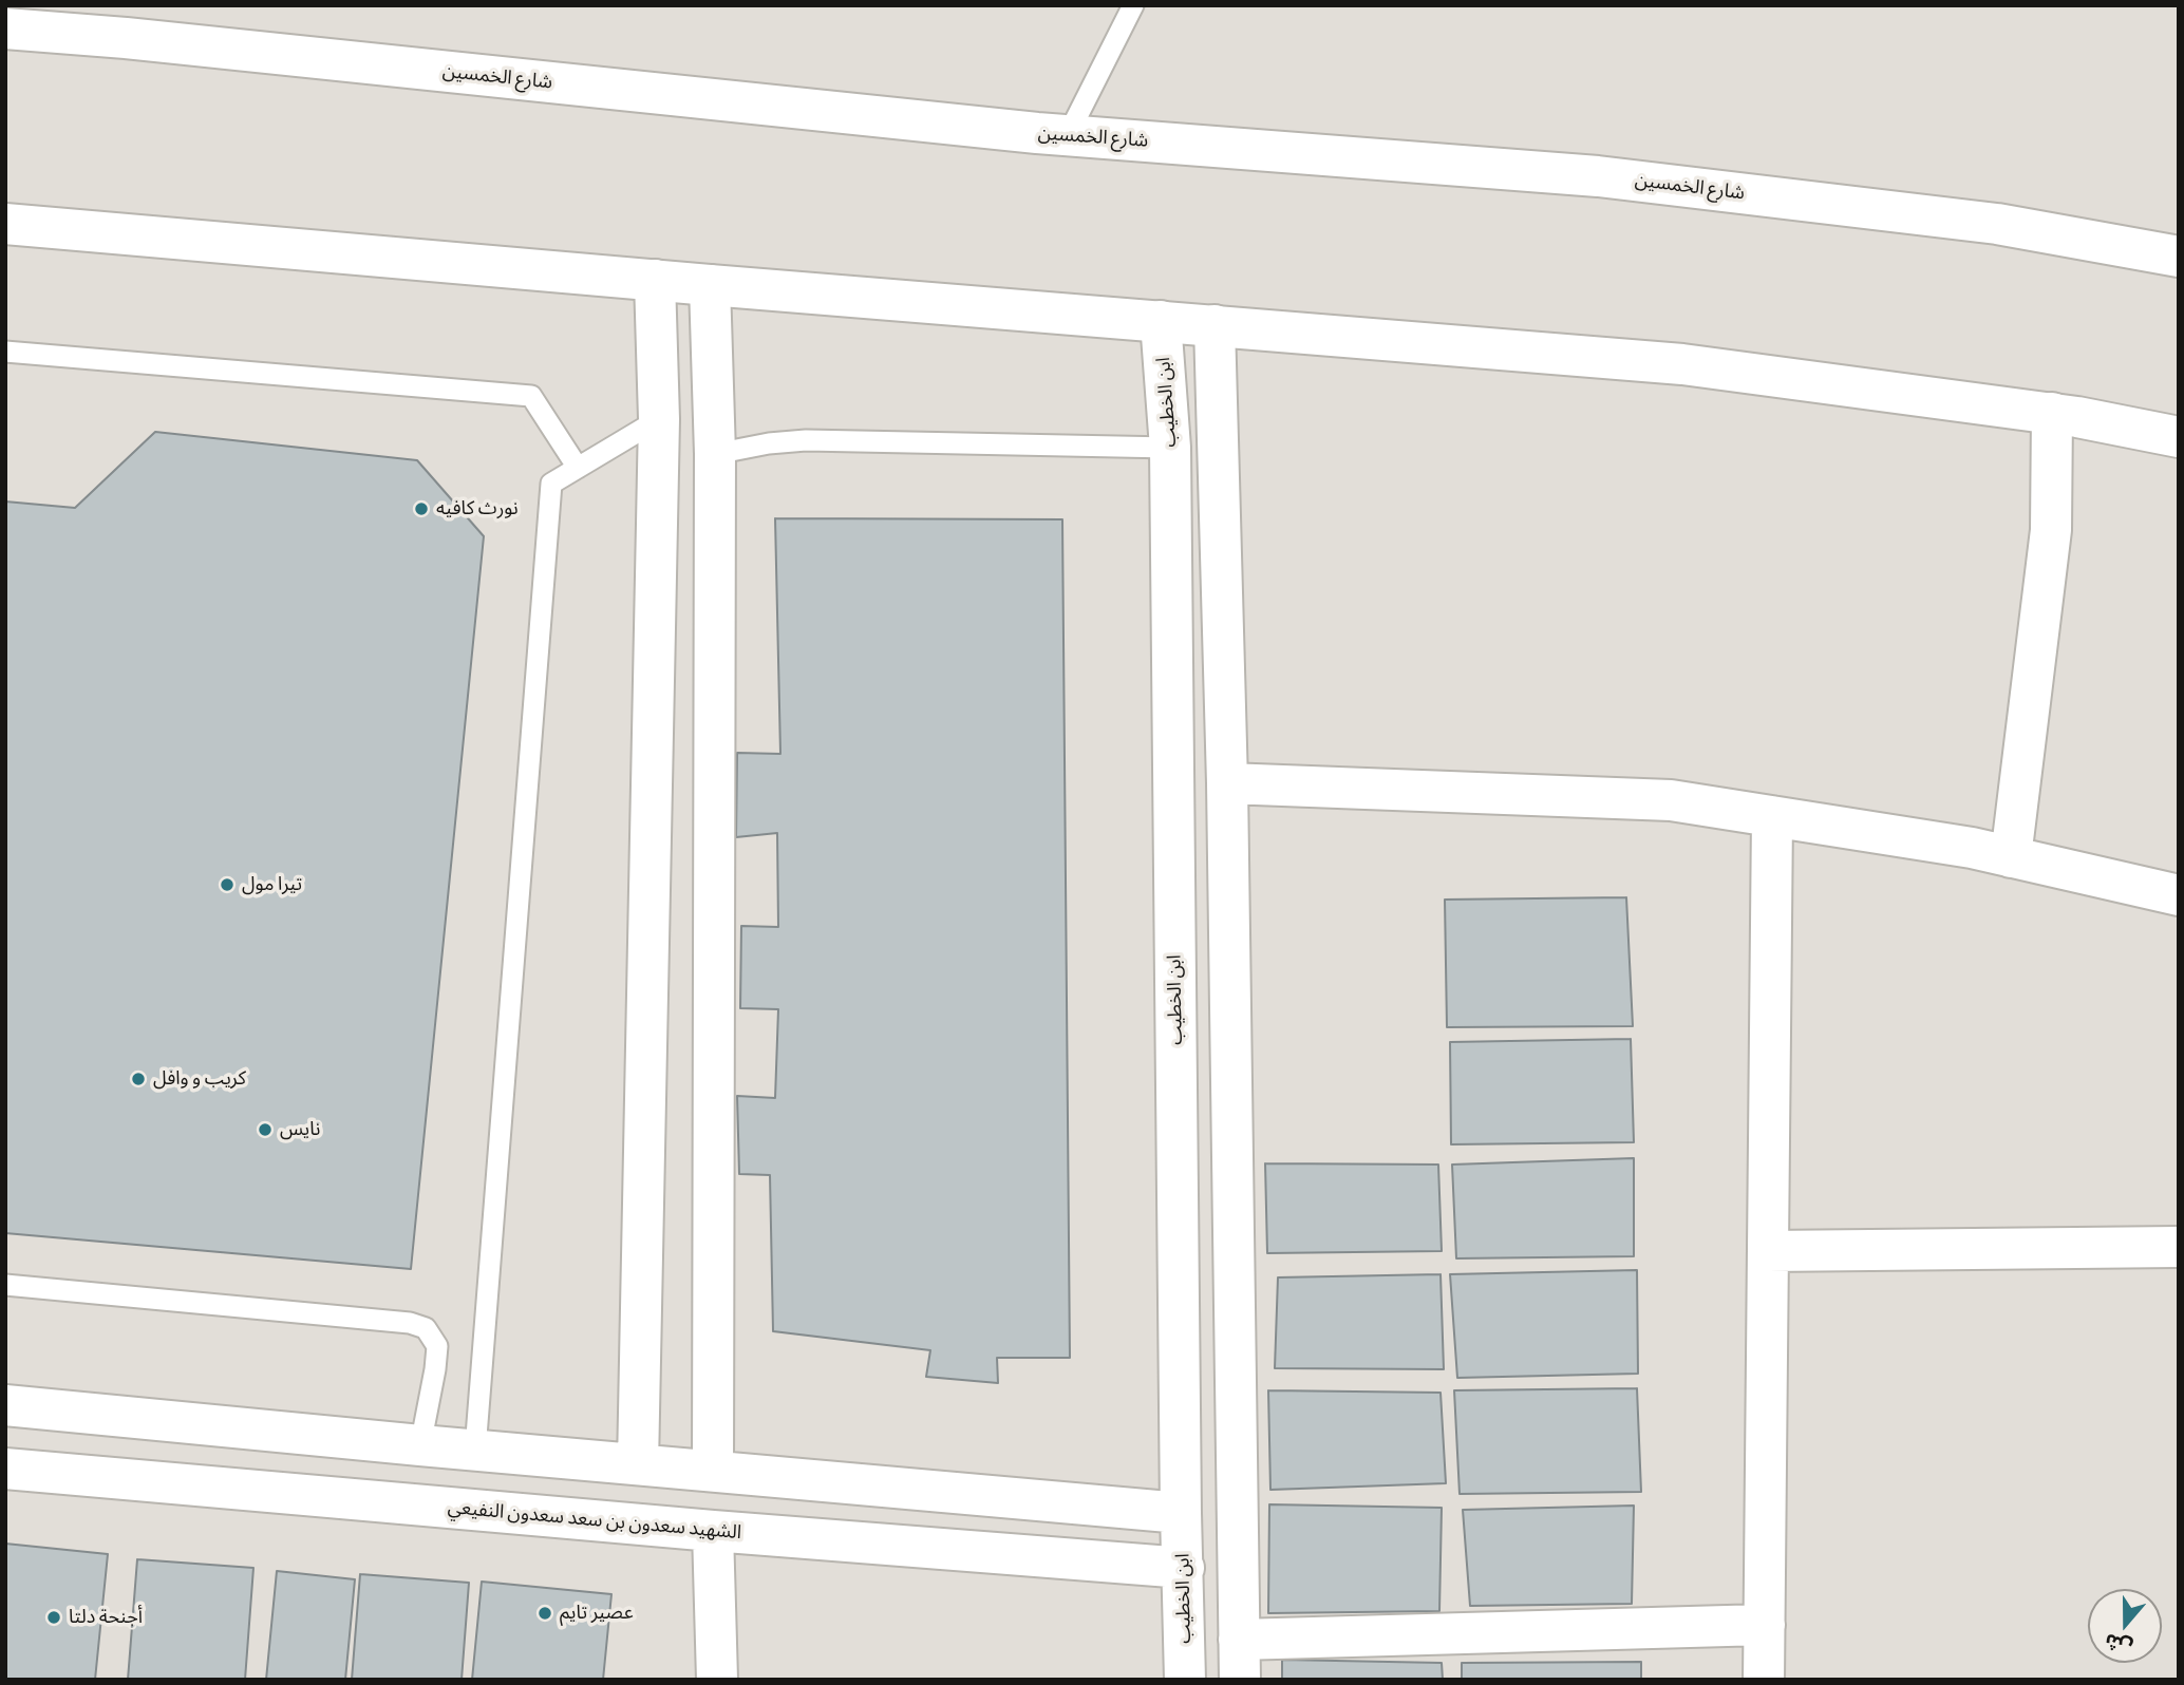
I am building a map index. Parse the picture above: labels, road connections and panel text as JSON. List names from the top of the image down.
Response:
{
  "streets": {
    "street": ["شارع الخمسين", "ابن الخطيب", "الشهيد سعدون بن سعد سعدون النفيعي"]
  },
  "crossings": [
    ["ابن الخطيب", "الشهيد سعدون بن سعد سعدون النفيعي"]
  ],
  "places": [
    "نورث كافيه",
    "تيرا مول",
    "كريب و وافل",
    "نايس",
    "عصير تايم",
    "أجنحة دلتا"
  ],
  "north": "bottom"
}
